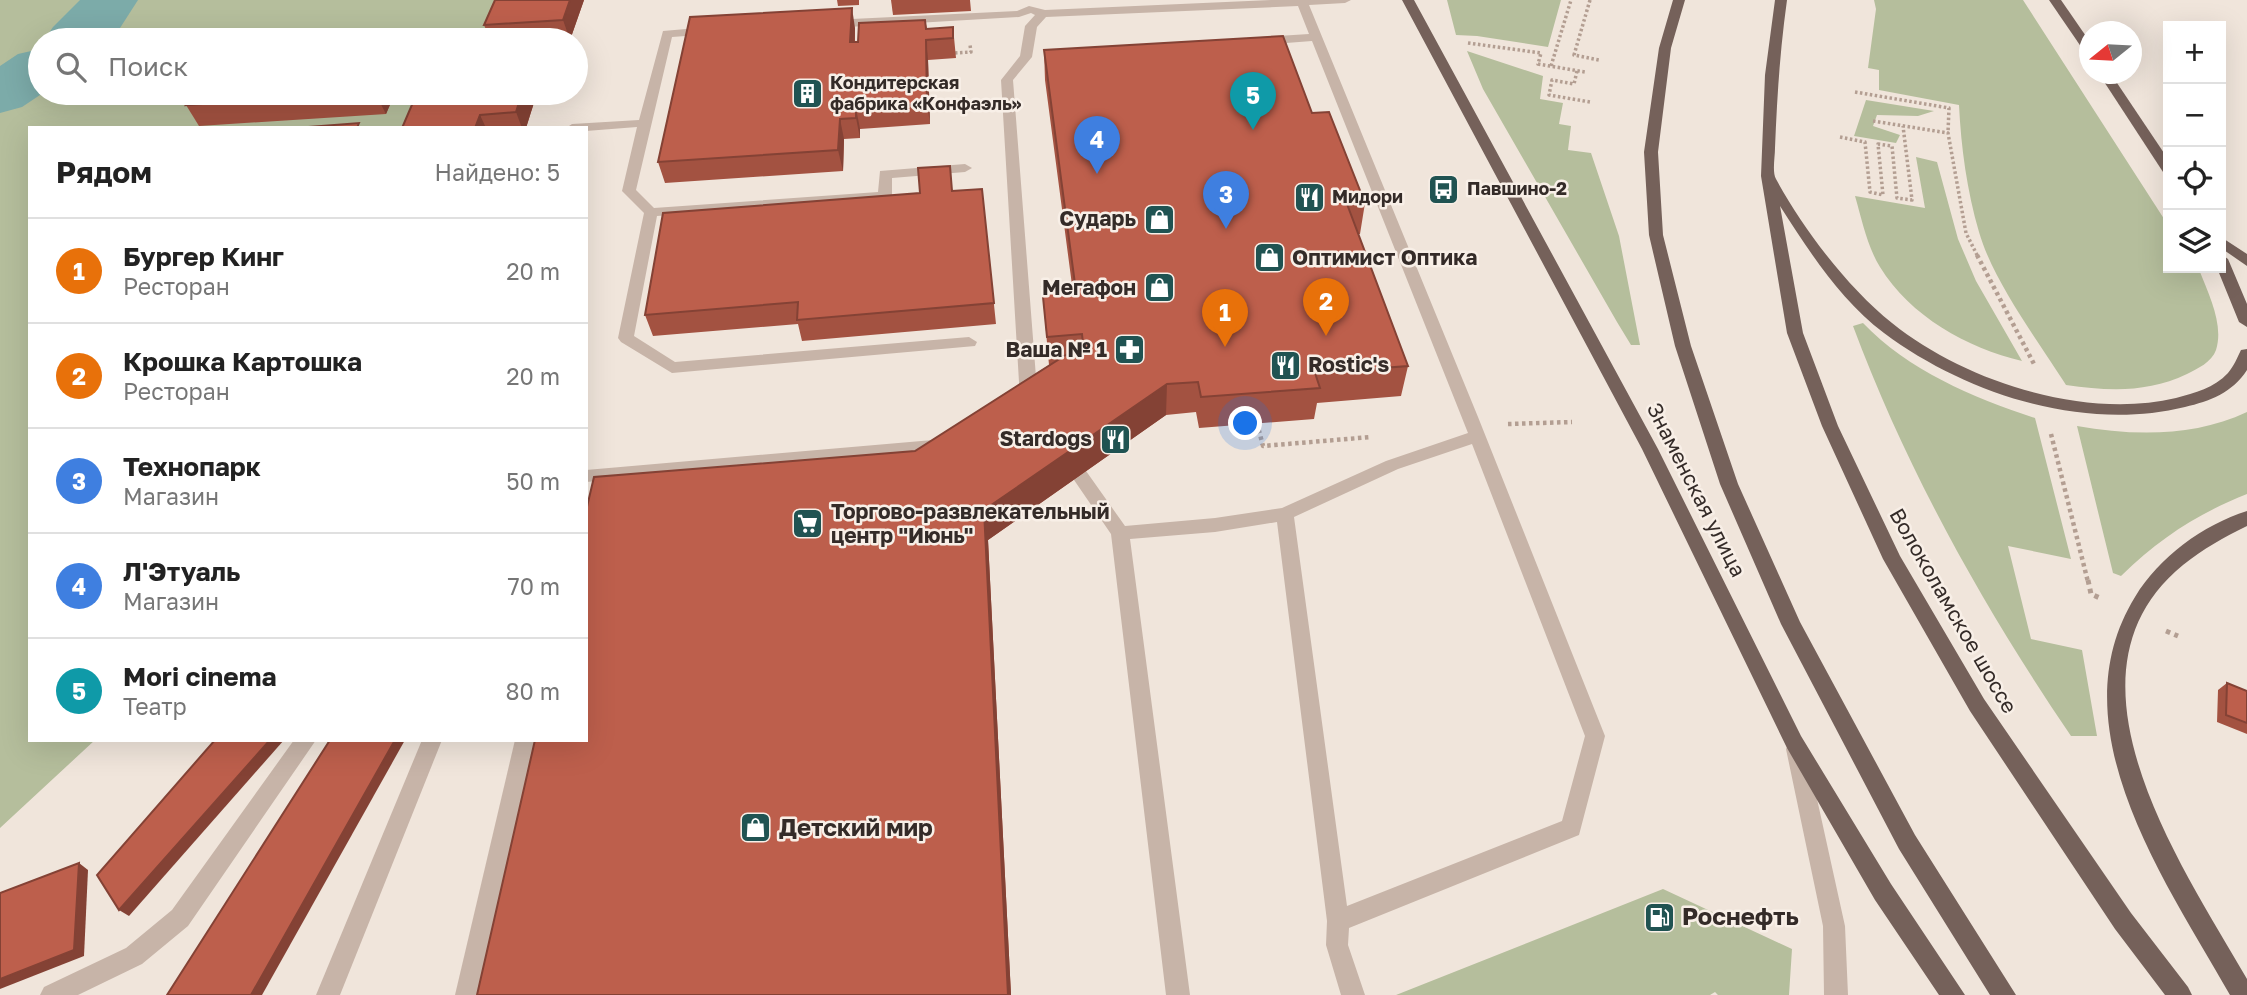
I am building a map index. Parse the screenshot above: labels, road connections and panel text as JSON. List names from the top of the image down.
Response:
{
  "streets": {
    "main road": ["Знаменская улица", "Волоколамское шоссе"]
  },
  "places": {
    "building": ["Кондитерская фабрика «Конфаэль»"],
    "bus stop": ["Павшино-2"],
    "restaurant": ["Мидори", "Rostic's", "Stardogs"],
    "shop": [
      "Сударь",
      "Оптимист Оптика",
      "Мегафон",
      "Детский мир"
    ],
    "pharmacy": ["Ваша № 1"],
    "supermarket": ["Торгово-развлекательный центр \"Июнь\""],
    "fuel station": ["Роснефть"]
  },
  "north": "left",
  "page": {
    "map_buttons": ["+", "−"],
    "search": "Поиск",
    "pins": [
      "5",
      "4",
      "3",
      "2",
      "1"
    ],
    "heading": ["Рядом", "Найдено: 5"],
    "list": [
      {
        "mark": "1",
        "name": "Бургер Кинг",
        "note": "Ресторан",
        "value": "20 m"
      },
      {
        "mark": "2",
        "name": "Крошка Картошка",
        "note": "Ресторан",
        "value": "20 m"
      },
      {
        "mark": "3",
        "name": "Технопарк",
        "note": "Магазин",
        "value": "50 m"
      },
      {
        "mark": "4",
        "name": "Л'Этуаль",
        "note": "Магазин",
        "value": "70 m"
      },
      {
        "mark": "5",
        "name": "Mori cinema",
        "note": "Театр",
        "value": "80 m"
      }
    ]
  }
}
